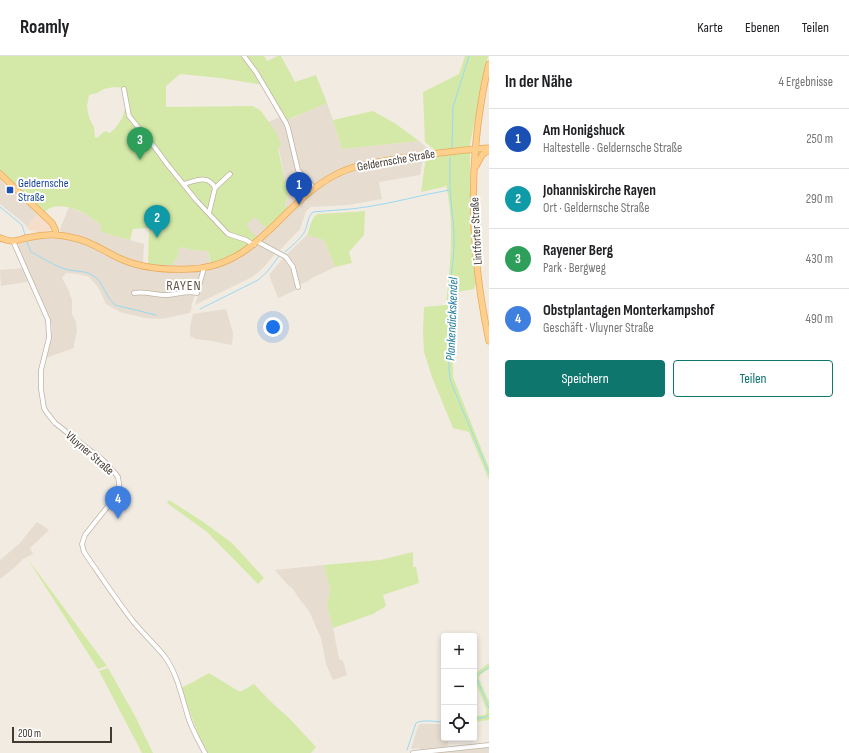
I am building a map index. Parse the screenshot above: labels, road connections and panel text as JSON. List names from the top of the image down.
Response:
{
  "streets": {
    "main road": ["Geldernsche Straße", "Lintforter Straße"],
    "street": ["Vluyner Straße"]
  },
  "crossings": [
    ["Geldernsche Straße", "Lintforter Straße"],
    ["Geldernsche Straße", "Vluyner Straße"]
  ],
  "districts": ["RAYEN"],
  "water": ["Plankendickskendel"],
  "places": {
    "transit": ["Geldernsche Straße"]
  },
  "scale_bar": "200 m",
  "page": {
    "header": "Roamly",
    "nav": ["Karte", "Ebenen", "Teilen"],
    "heading": ["In der Nähe", "4 Ergebnisse"],
    "list": [
      {
        "mark": "1",
        "name": "Am Honigshuck",
        "note": "Haltestelle · Geldernsche Straße",
        "value": "250 m"
      },
      {
        "mark": "2",
        "name": "Johanniskirche Rayen",
        "note": "Ort · Geldernsche Straße",
        "value": "290 m"
      },
      {
        "mark": "3",
        "name": "Rayener Berg",
        "note": "Park · Bergweg",
        "value": "430 m"
      },
      {
        "mark": "4",
        "name": "Obstplantagen Monterkampshof",
        "note": "Geschäft · Vluyner Straße",
        "value": "490 m"
      }
    ],
    "pins": [
      "3",
      "1",
      "2",
      "4"
    ],
    "buttons": ["Speichern", "Teilen"],
    "map_buttons": ["+", "−"],
    "scale": "200 m"
  }
}
